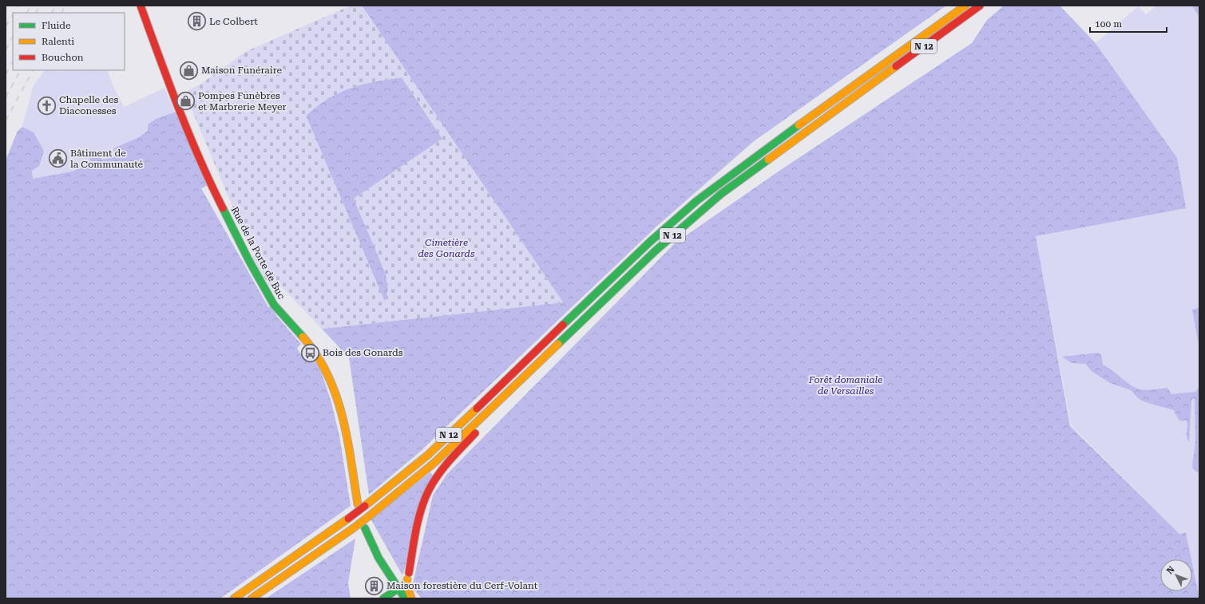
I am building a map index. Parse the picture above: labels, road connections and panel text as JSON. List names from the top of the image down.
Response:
{
  "streets": {
    "main road": ["N 12", "Rue de la Porte de Buc"]
  },
  "crossings": [
    ["N 12", "Rue de la Porte de Buc"]
  ],
  "parks": ["Cimetière des Gonards", "Forêt domaniale de Versailles"],
  "places": {
    "building": ["Le Colbert", "Maison forestière du Cerf-Volant"],
    "shop": ["Maison Funéraire", "Pompes Funèbres et Marbrerie Meyer"],
    "church": ["Chapelle des Diaconesses"],
    "public building": ["Bâtiment de la Communauté"],
    "bus stop": ["Bois des Gonards"]
  },
  "legend": ["Fluide", "Ralenti", "Bouchon"],
  "scale_bar": "100 m",
  "north": "top left"
}
